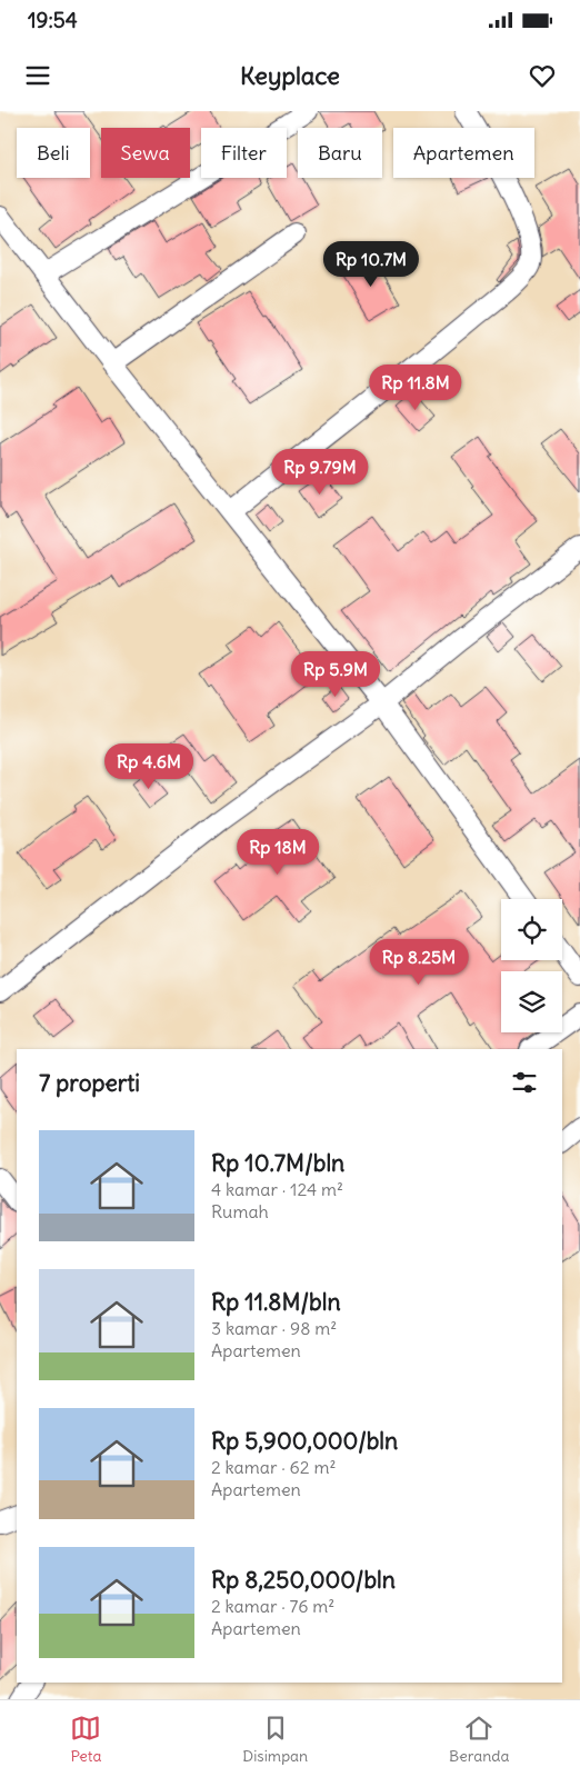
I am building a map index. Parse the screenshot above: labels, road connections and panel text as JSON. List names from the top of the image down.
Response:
{
  "page": {
    "status": "19:54",
    "header": "Keyplace",
    "chip": [
      "Beli",
      "Sewa",
      "Filter",
      "Baru",
      "Apartemen"
    ],
    "price": [
      "Rp 10.7M",
      "Rp 11.8M",
      "Rp 9.79M",
      "Rp 5.9M",
      "Rp 4.6M",
      "Rp 18M",
      "Rp 8.25M"
    ],
    "heading": "7 properti",
    "list": [
      {
        "name": "Rp 10.7M/bln",
        "note": "4 kamar · 124 m² · Rumah"
      },
      {
        "name": "Rp 11.8M/bln",
        "note": "3 kamar · 98 m² · Apartemen"
      },
      {
        "name": "Rp 5,900,000/bln",
        "note": "2 kamar · 62 m² · Apartemen"
      },
      {
        "name": "Rp 8,250,000/bln",
        "note": "2 kamar · 76 m² · Apartemen"
      }
    ],
    "tabs": ["Peta", "Disimpan", "Beranda"]
  }
}
